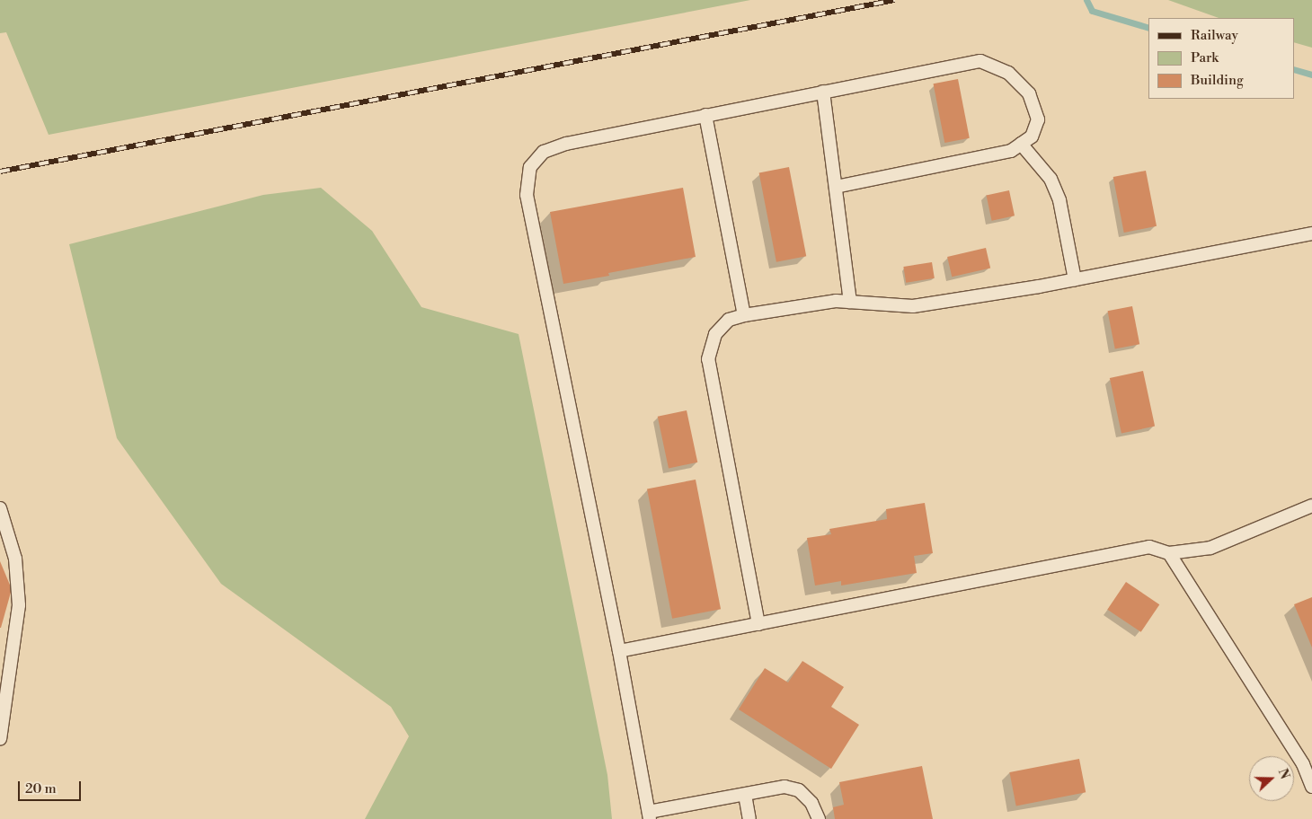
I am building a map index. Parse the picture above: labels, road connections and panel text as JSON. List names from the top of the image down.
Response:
{
  "legend": ["Railway", "Park", "Building"],
  "scale_bar": "20 m",
  "north": "right"
}
